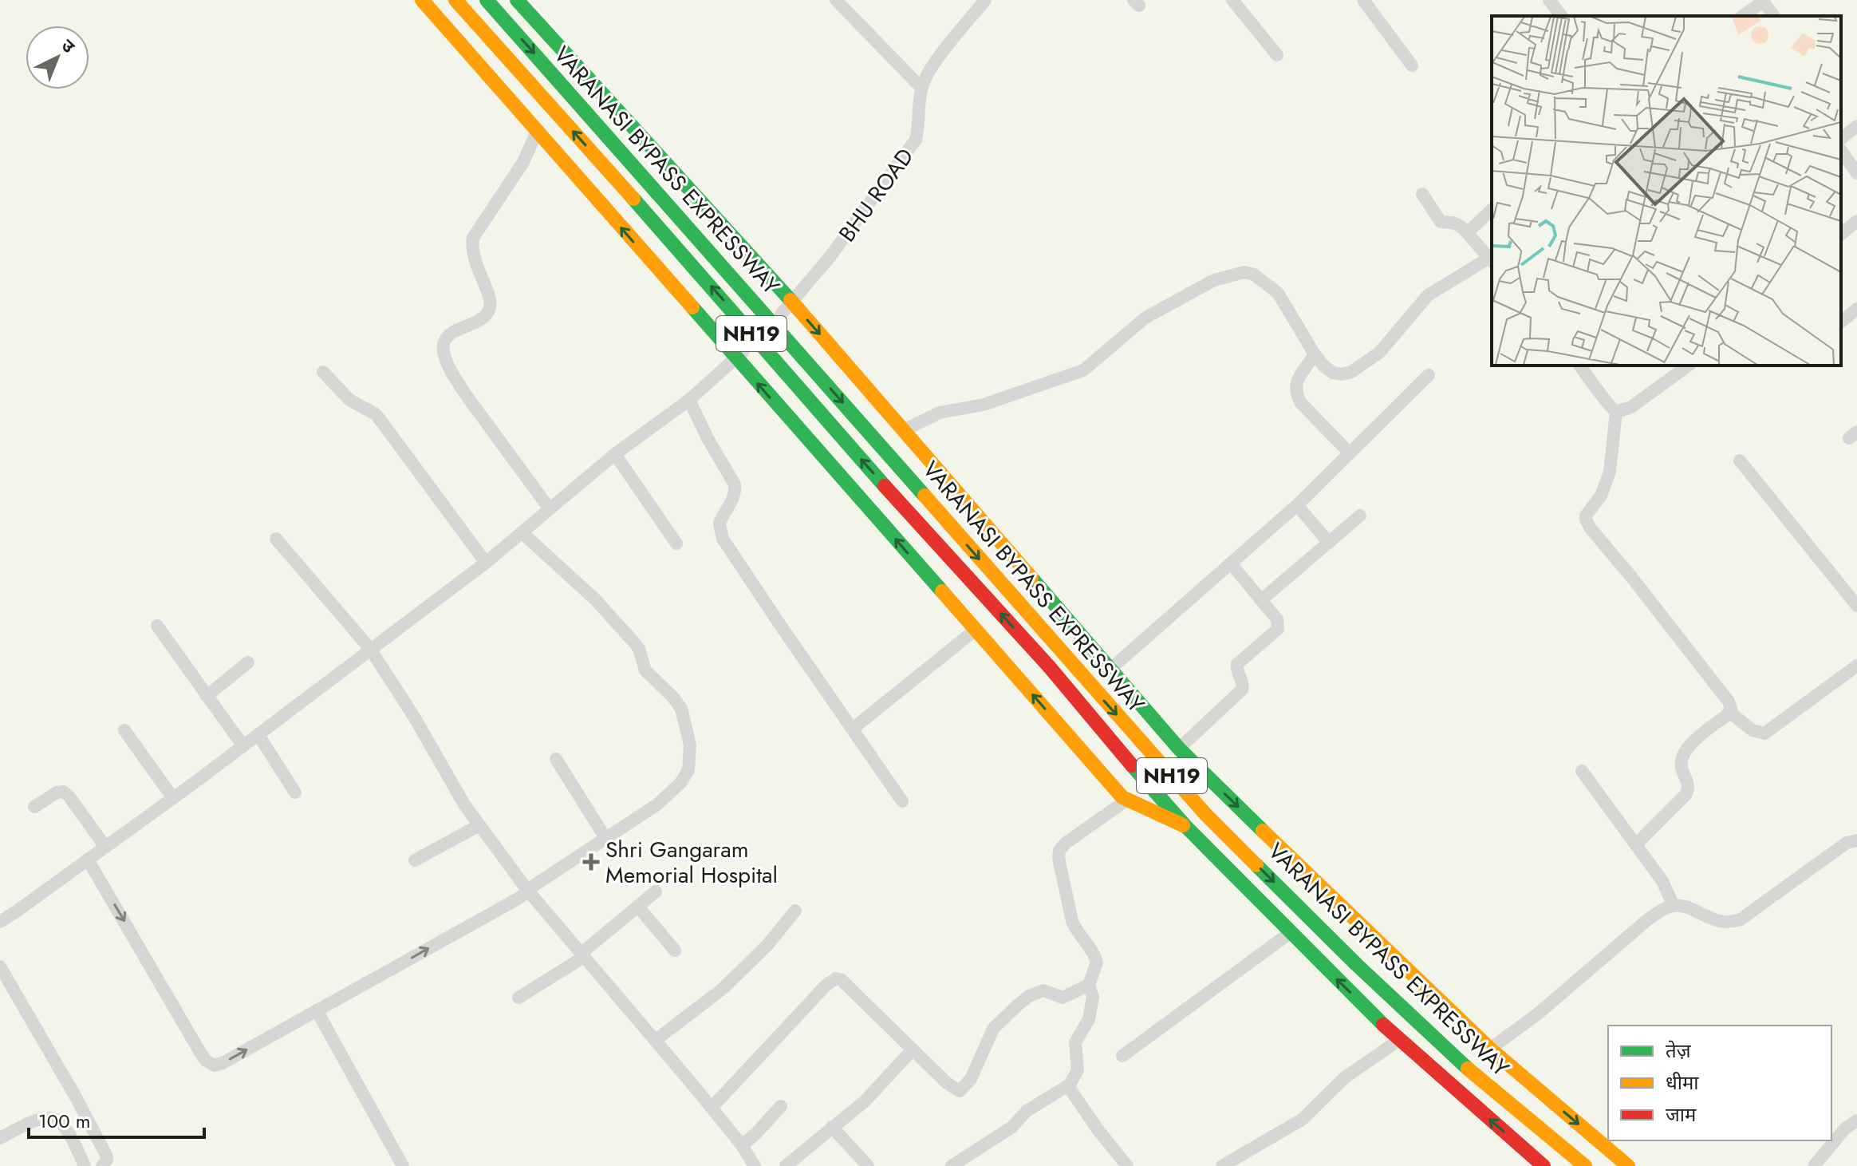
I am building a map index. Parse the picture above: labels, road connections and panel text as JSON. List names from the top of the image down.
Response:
{
  "streets": {
    "main road": ["VARANASI BYPASS EXPRESSWAY", "NH19"],
    "street": ["BHU ROAD"]
  },
  "places": {
    "health": ["Shri Gangaram Memorial Hospital"]
  },
  "legend": ["तेज़", "धीमा", "जाम"],
  "scale_bar": "100 m",
  "north": "top right"
}
